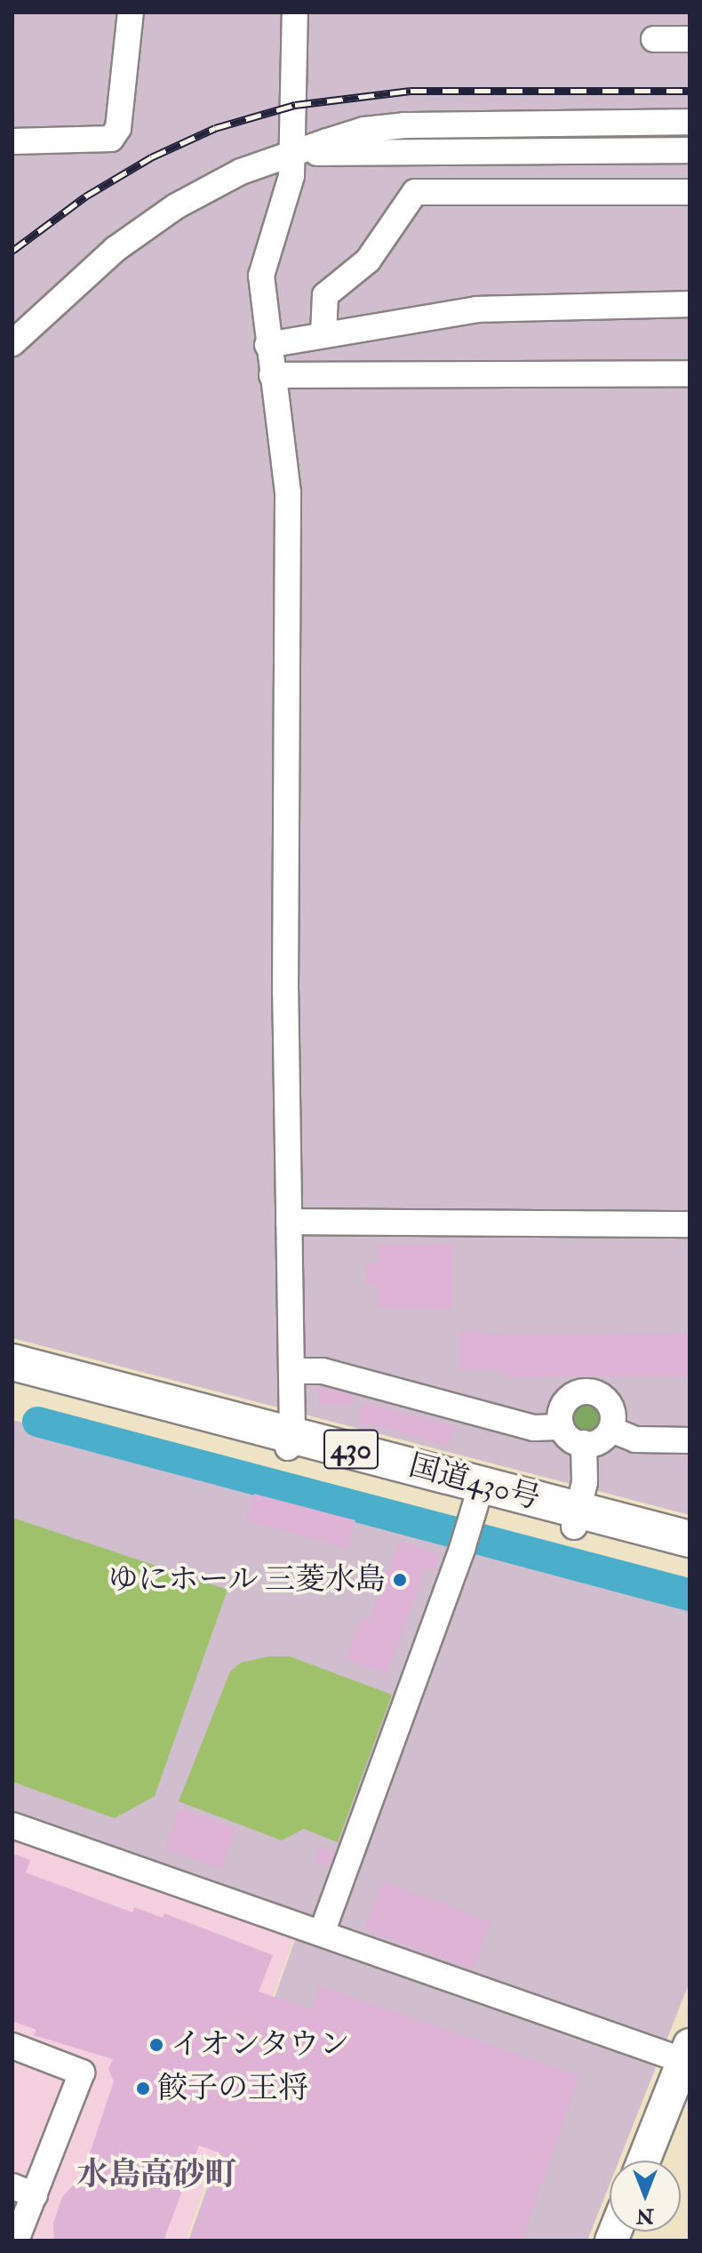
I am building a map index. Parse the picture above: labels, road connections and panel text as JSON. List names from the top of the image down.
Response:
{
  "streets": {
    "highway": ["430", "国道430号"]
  },
  "districts": ["水島高砂町"],
  "places": ["ゆにホール 三菱水島", "イオンタウン", "餃子の王将"],
  "north": "bottom"
}
